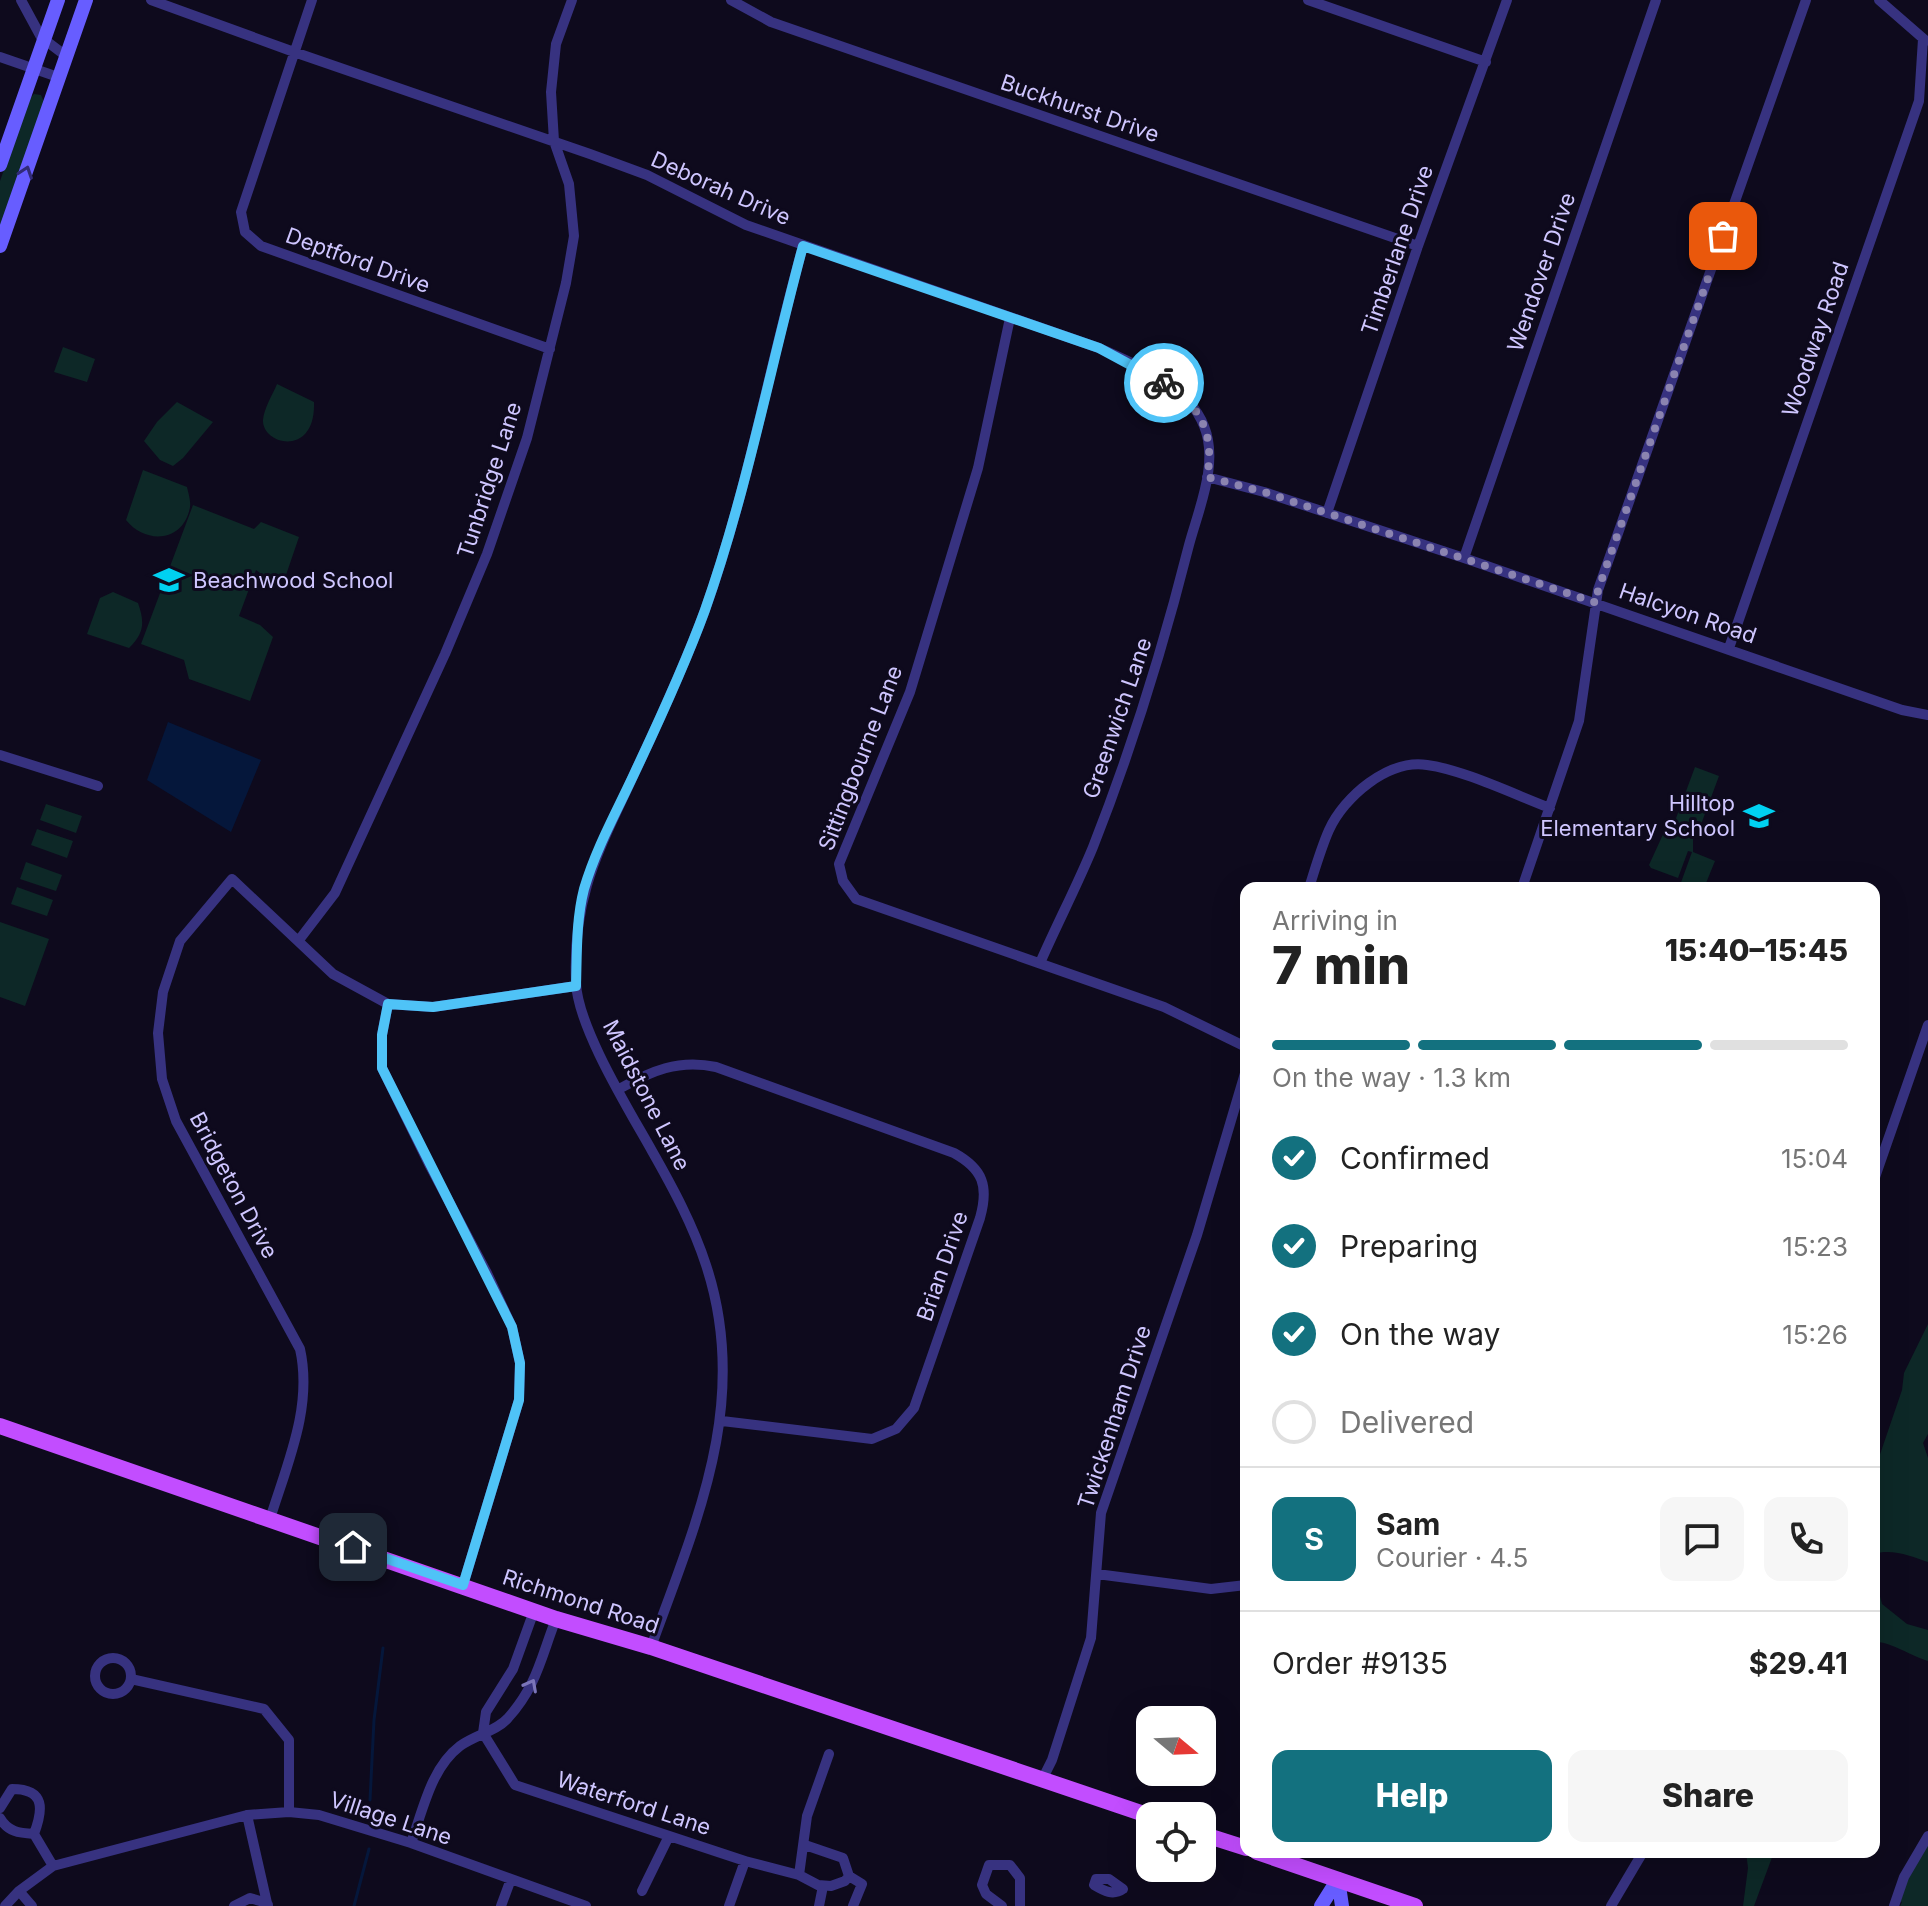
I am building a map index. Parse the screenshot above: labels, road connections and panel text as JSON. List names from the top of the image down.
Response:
{
  "streets": {
    "main road": ["Richmond Road"],
    "street": [
      "Buckhurst Drive",
      "Deborah Drive",
      "Timberlane Drive",
      "Deptford Drive",
      "Wendover Drive",
      "Woodway Road",
      "Tunbridge Lane",
      "Halcyon Road",
      "Greenwich Lane",
      "Sittingbourne Lane",
      "Maidstone Lane",
      "Bridgeton Drive",
      "Brian Drive",
      "Twickenham Drive",
      "Waterford Lane",
      "Village Lane"
    ]
  },
  "crossings": [
    ["Buckhurst Drive", "Timberlane Drive"],
    ["Deborah Drive", "Deptford Drive"],
    ["Deborah Drive", "Tunbridge Lane"],
    ["Deborah Drive", "Halcyon Road"],
    ["Deborah Drive", "Greenwich Lane"],
    ["Deborah Drive", "Sittingbourne Lane"],
    ["Deborah Drive", "Maidstone Lane"],
    ["Timberlane Drive", "Halcyon Road"],
    ["Deptford Drive", "Tunbridge Lane"],
    ["Wendover Drive", "Halcyon Road"],
    ["Woodway Road", "Halcyon Road"],
    ["Tunbridge Lane", "Bridgeton Drive"],
    ["Halcyon Road", "Greenwich Lane"],
    ["Greenwich Lane", "Sittingbourne Lane"],
    ["Maidstone Lane", "Brian Drive"],
    ["Maidstone Lane", "Richmond Road"],
    ["Bridgeton Drive", "Richmond Road"],
    ["Twickenham Drive", "Richmond Road"]
  ],
  "places": {
    "school or university": ["Beachwood School", "Hilltop Elementary School"]
  },
  "north": "right",
  "page": {
    "heading": ["7 min", "Arriving in", "15:40–15:45"],
    "panel": [
      "Sam",
      "Courier · 4.5",
      "Order #9135",
      "$29.41"
    ],
    "bar": "On the way · 1.3 km",
    "list": [
      ["Confirmed", "15:04"],
      ["Preparing", "15:23"],
      ["On the way", "15:26"],
      "Delivered"
    ],
    "round": "S",
    "buttons": ["Help", "Share"]
  }
}
